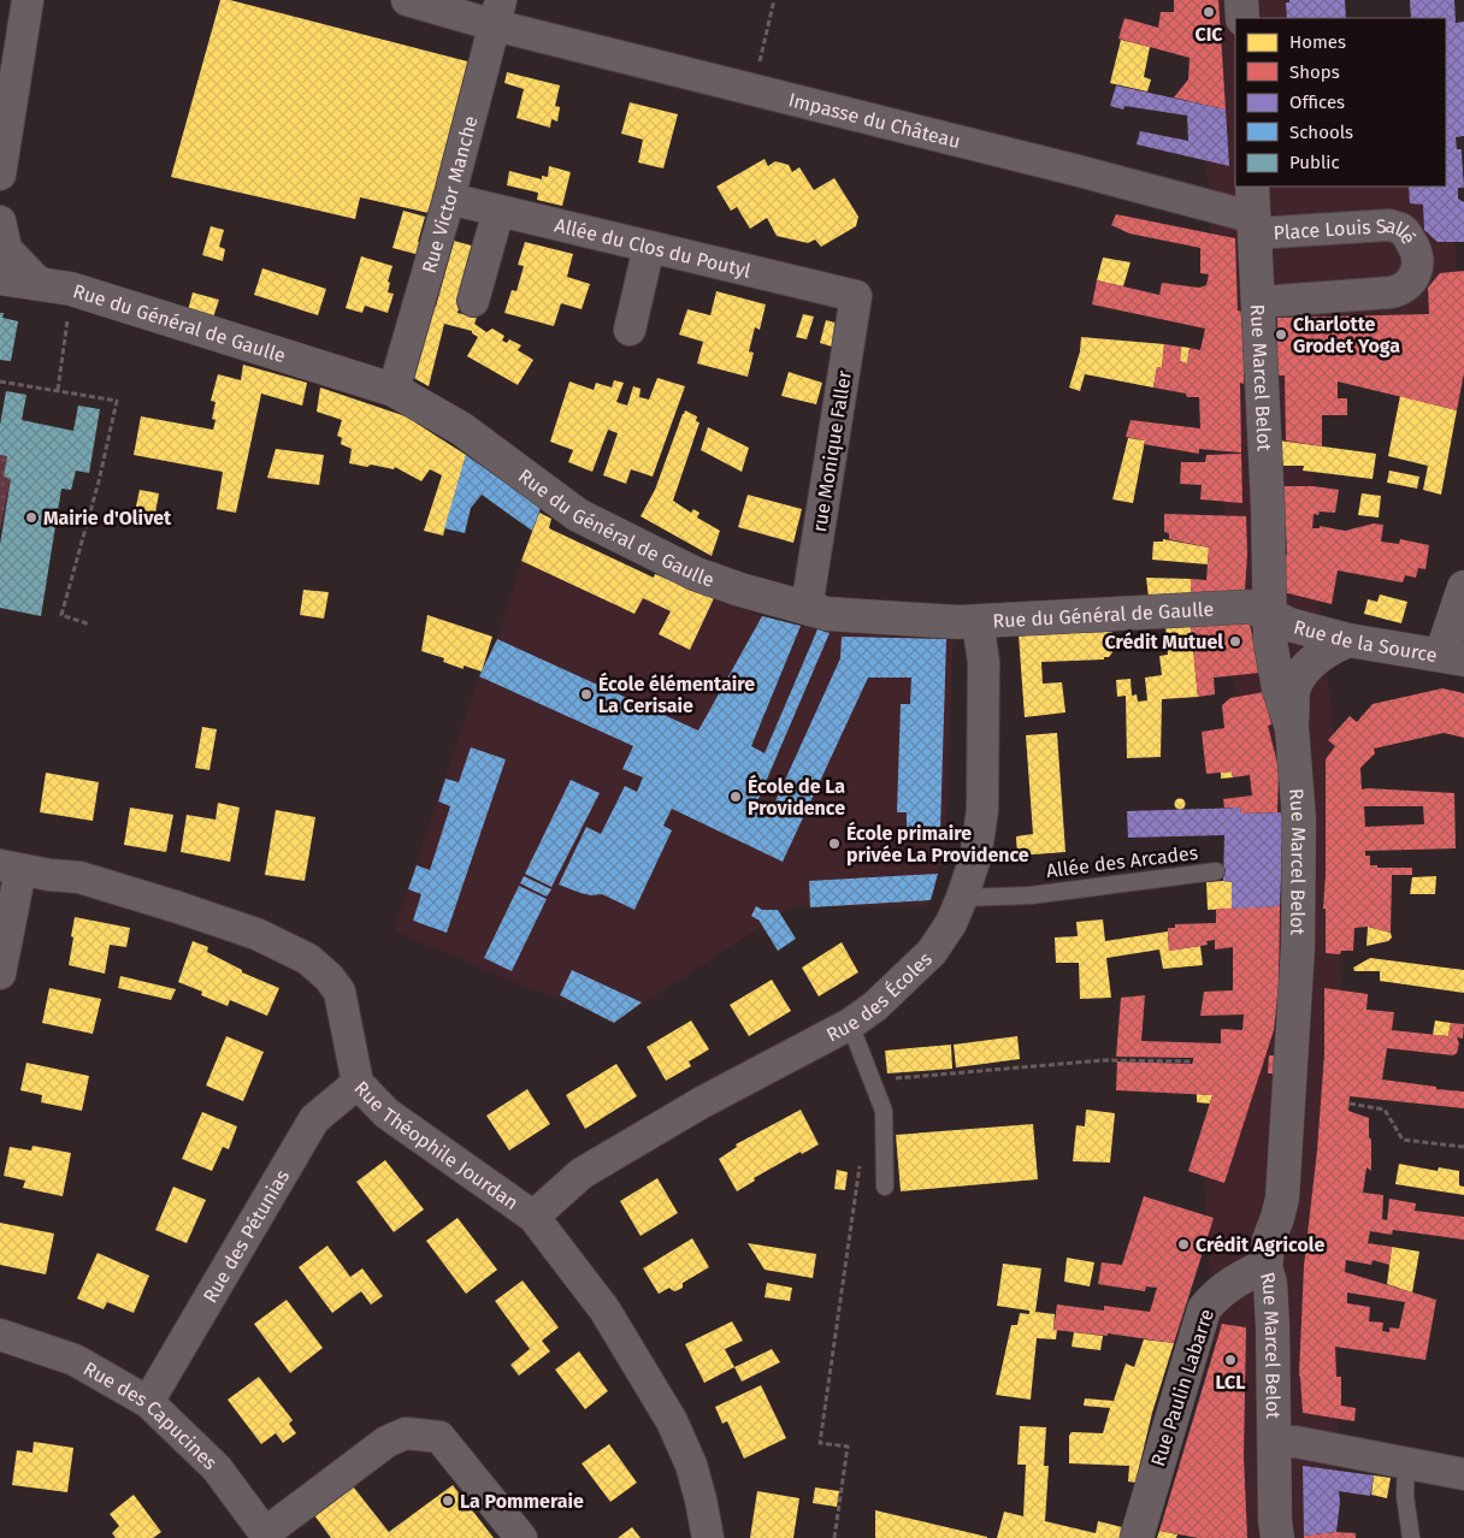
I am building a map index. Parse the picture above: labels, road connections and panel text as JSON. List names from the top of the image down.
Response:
{
  "streets": {
    "main road": [
      "Rue du Général de Gaulle",
      "Rue Marcel Belot",
      "Rue de la Source",
      "Rue Paulin Labarre"
    ],
    "street": [
      "Impasse du Château",
      "Rue Victor Manche",
      "Place Louis Sallé",
      "Allée du Clos du Poutyl",
      "rue Monique Faller",
      "Rue des Écoles",
      "Rue Théophile Jourdan",
      "Rue des Pétunias",
      "Rue des Capucines"
    ],
    "lane": ["Allée des Arcades"]
  },
  "crossings": [
    ["Impasse du Château", "Rue Victor Manche"],
    ["Impasse du Château", "Place Louis Sallé"],
    ["Impasse du Château", "Rue Marcel Belot"],
    ["Rue Victor Manche", "Allée du Clos du Poutyl"],
    ["Rue Victor Manche", "Rue du Général de Gaulle"],
    ["Place Louis Sallé", "Rue Marcel Belot"],
    ["Allée du Clos du Poutyl", "rue Monique Faller"],
    ["Rue du Général de Gaulle", "Rue Marcel Belot"],
    ["Rue du Général de Gaulle", "rue Monique Faller"],
    ["Rue du Général de Gaulle", "Rue de la Source"],
    ["Rue du Général de Gaulle", "Rue des Écoles"],
    ["Rue Marcel Belot", "Rue de la Source"],
    ["Rue Marcel Belot", "Rue Paulin Labarre"],
    ["Allée des Arcades", "Rue des Écoles"],
    ["Rue des Écoles", "Rue Théophile Jourdan"],
    ["Rue Théophile Jourdan", "Rue des Pétunias"],
    ["Rue des Pétunias", "Rue des Capucines"]
  ],
  "places": [
    "CIC",
    "Charlotte Grodet Yoga",
    "Mairie d'Olivet",
    "Crédit Mutuel",
    "École élémentaire La Cerisaie",
    "École de La Providence",
    "École primaire privée La Providence",
    "Crédit Agricole",
    "LCL",
    "La Pommeraie"
  ],
  "legend": [
    "Homes",
    "Shops",
    "Offices",
    "Schools",
    "Public"
  ]
}
